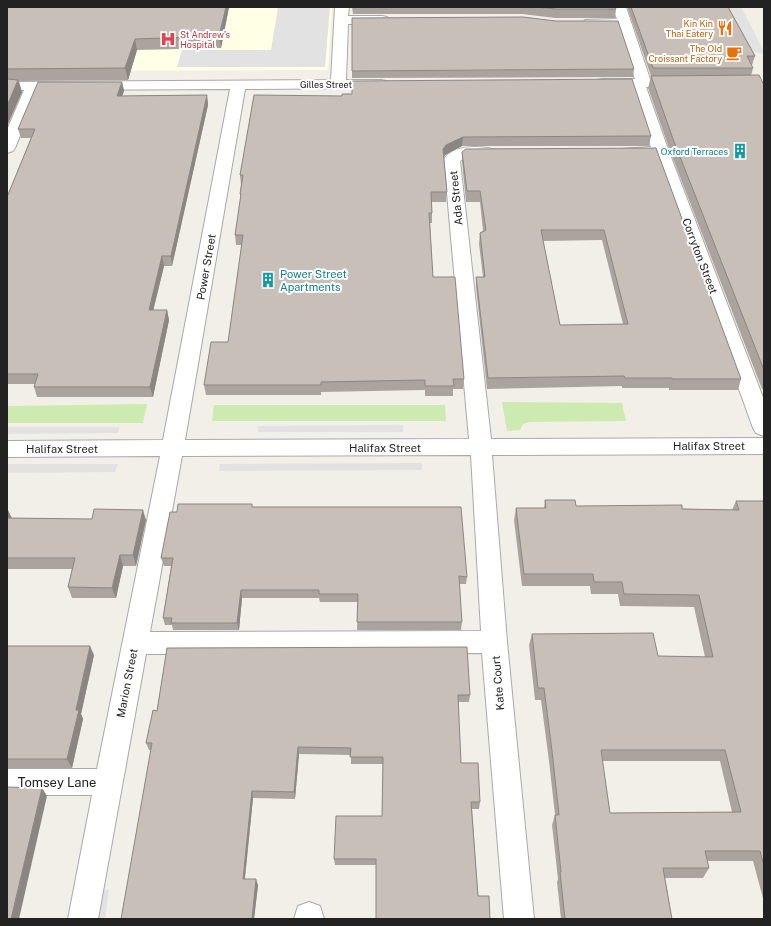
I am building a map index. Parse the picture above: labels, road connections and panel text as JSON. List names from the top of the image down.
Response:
{
  "streets": {
    "street": [
      "Gilles Street",
      "Ada Street",
      "Corryton Street",
      "Power Street",
      "Halifax Street",
      "Marion Street",
      "Kate Court",
      "Tomsey Lane"
    ]
  },
  "crossings": [
    ["Gilles Street", "Power Street"],
    ["Ada Street", "Halifax Street"],
    ["Ada Street", "Kate Court"],
    ["Power Street", "Halifax Street"],
    ["Power Street", "Marion Street"],
    ["Halifax Street", "Marion Street"],
    ["Halifax Street", "Kate Court"],
    ["Marion Street", "Tomsey Lane"]
  ],
  "places": {
    "restaurant": ["Kin Kin Thai Eatery"],
    "hospital": ["St Andrew’s Hospital"],
    "cafe": ["The Old Croissant Factory"],
    "building": ["Oxford Terraces", "Power Street Apartments"]
  }
}
